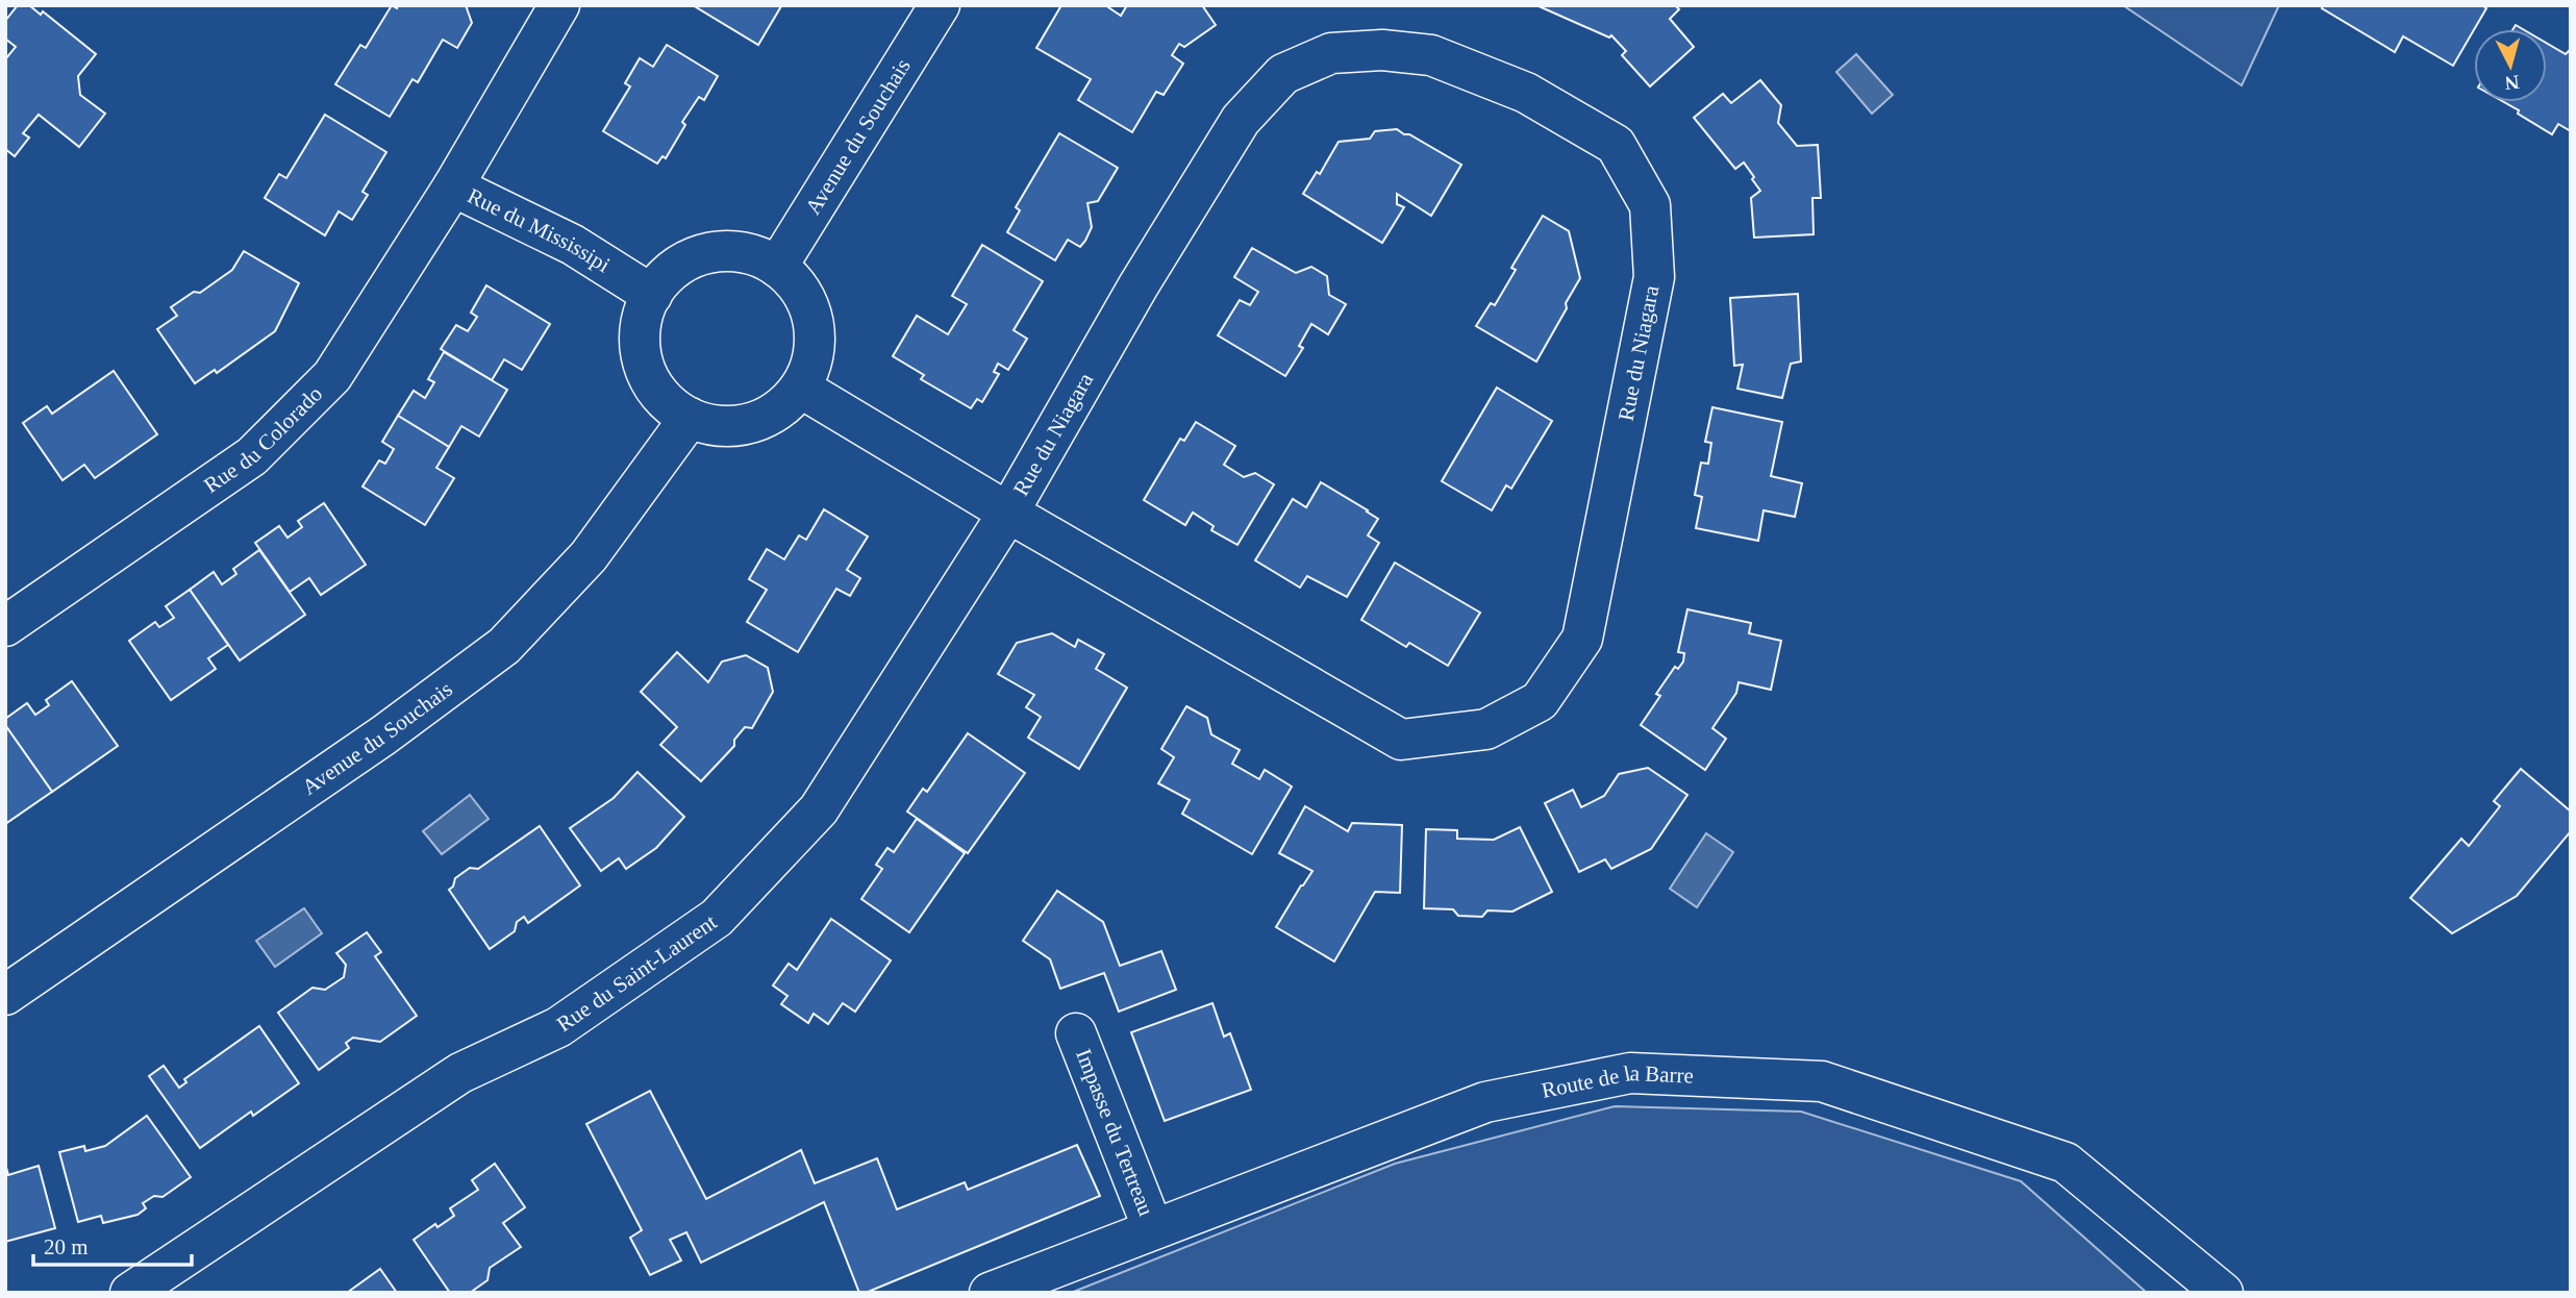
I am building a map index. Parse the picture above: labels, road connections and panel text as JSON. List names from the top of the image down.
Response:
{
  "streets": {
    "street": [
      "Avenue du Souchais",
      "Rue du Mississipi",
      "Rue du Niagara",
      "Rue du Colorado",
      "Rue du Saint-Laurent",
      "Route de la Barre",
      "Impasse du Tertreau"
    ]
  },
  "crossings": [
    ["Avenue du Souchais", "Rue du Mississipi"],
    ["Avenue du Souchais", "Rue du Niagara"],
    ["Rue du Mississipi", "Rue du Niagara"],
    ["Rue du Mississipi", "Rue du Colorado"],
    ["Rue du Niagara", "Rue du Saint-Laurent"],
    ["Route de la Barre", "Impasse du Tertreau"]
  ],
  "scale_bar": "20 m",
  "north": "bottom"
}
